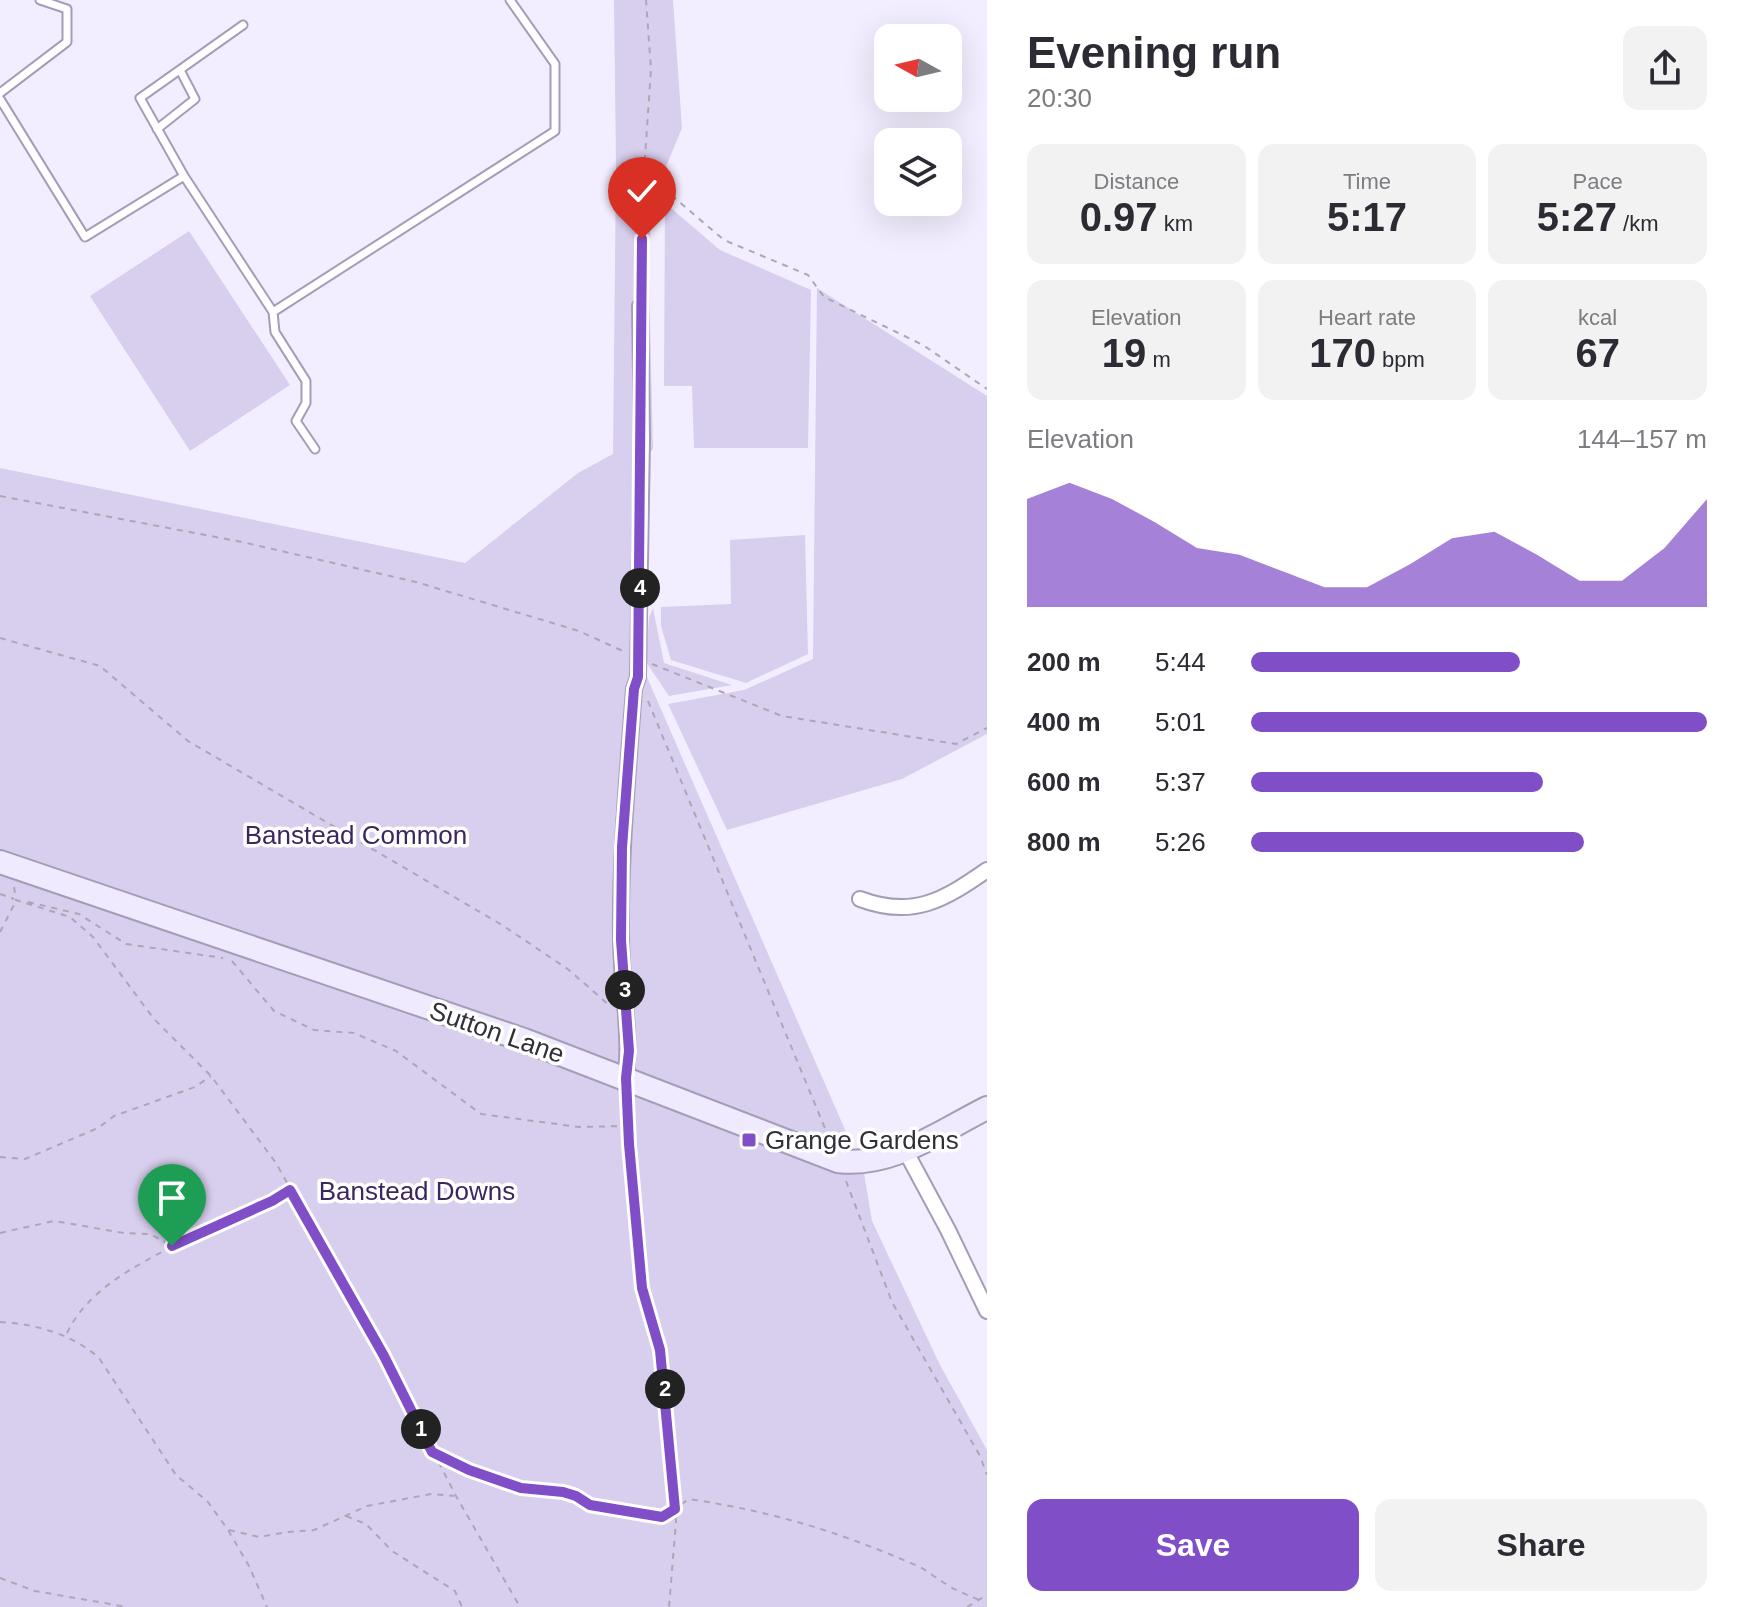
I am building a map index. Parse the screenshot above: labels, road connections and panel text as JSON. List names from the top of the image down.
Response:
{
  "streets": {
    "main road": ["Sutton Lane"]
  },
  "parks": ["Banstead Common", "Banstead Downs"],
  "places": {
    "transit": ["Grange Gardens"]
  },
  "north": "left",
  "page": {
    "heading": ["Evening run", "20:30"],
    "stats": [
      ["Distance", "0.97 km"],
      ["Time", "5:17"],
      ["Pace", "5:27 /km"],
      ["Elevation", "19 m"],
      ["Heart rate", "170 bpm"],
      ["kcal", "67"]
    ],
    "chart": ["Elevation", "144–157 m"],
    "pins": [
      "4",
      "3",
      "2",
      "1"
    ],
    "list": [
      {
        "name": "200 m",
        "note": "5:44"
      },
      {
        "name": "400 m",
        "note": "5:01"
      },
      {
        "name": "600 m",
        "note": "5:37"
      },
      {
        "name": "800 m",
        "note": "5:26"
      }
    ],
    "buttons": ["Save", "Share"]
  }
}
